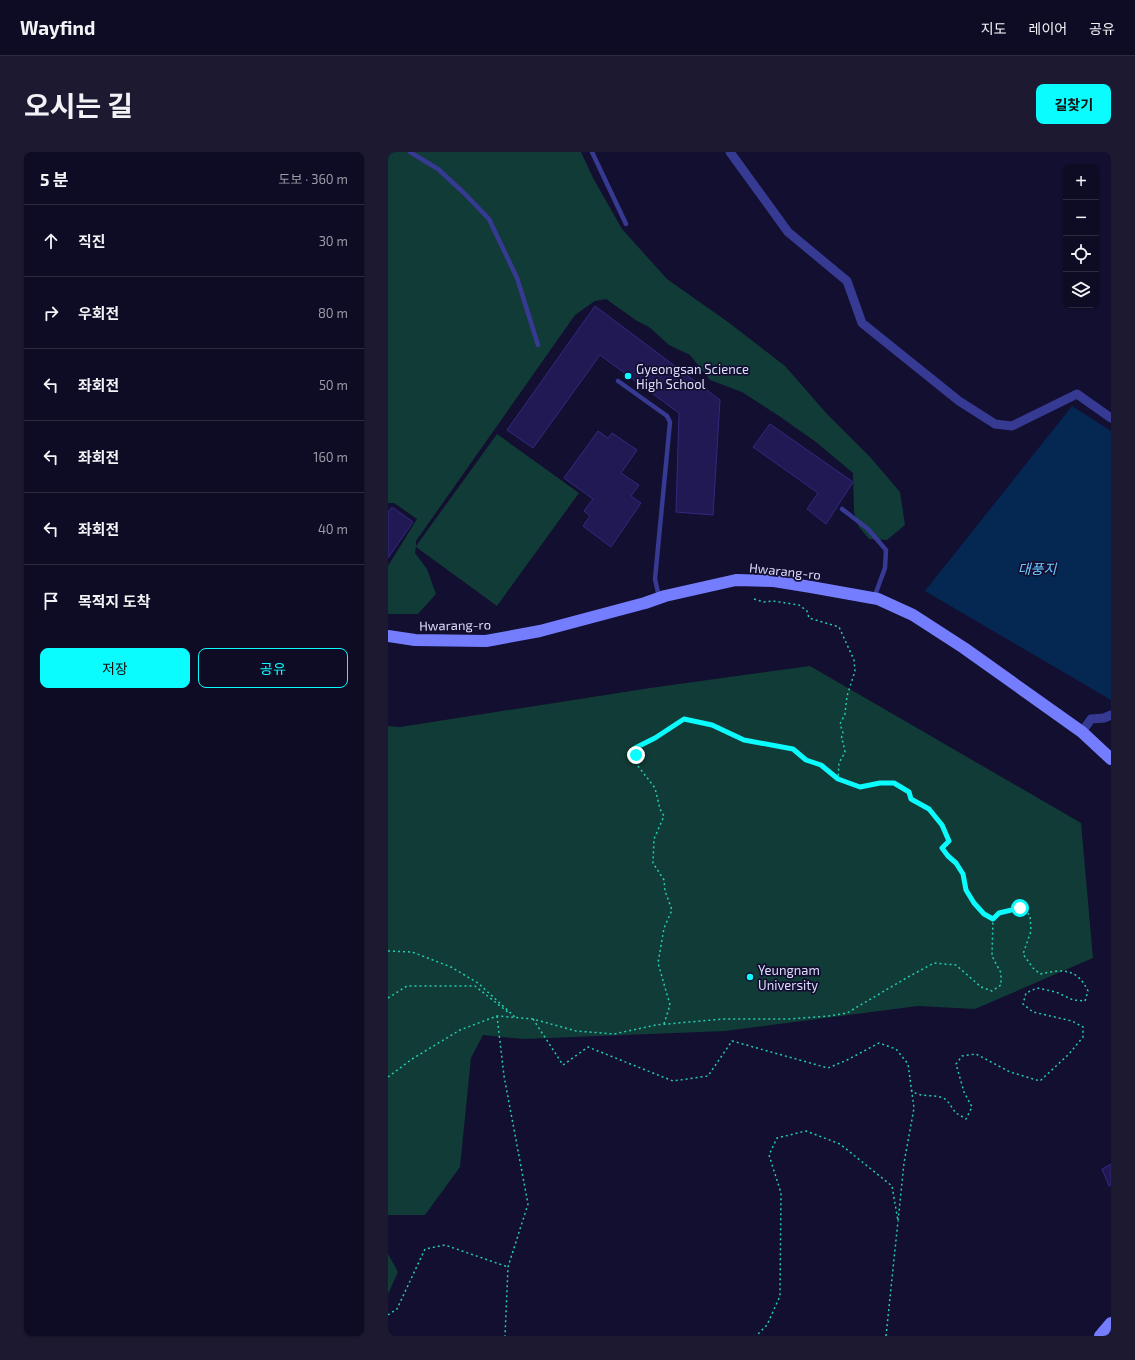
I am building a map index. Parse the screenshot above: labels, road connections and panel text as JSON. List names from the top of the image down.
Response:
{
  "streets": {
    "street": ["Hwarang-ro"]
  },
  "water": ["대풍지"],
  "places": ["Gyeongsan Science High School", "Yeungnam University"],
  "page": {
    "header": "Wayfind",
    "nav": ["지도", "레이어", "공유"],
    "title": "오시는 길",
    "buttons": [
      "길찾기",
      ["저장", "공유"]
    ],
    "heading": ["5 분", "도보 · 360 m"],
    "map_buttons": ["+", "−"],
    "list": [
      ["직진", "30 m"],
      ["우회전", "80 m"],
      ["좌회전", "50 m"],
      ["좌회전", "160 m"],
      ["좌회전", "40 m"],
      "목적지 도착"
    ]
  }
}
